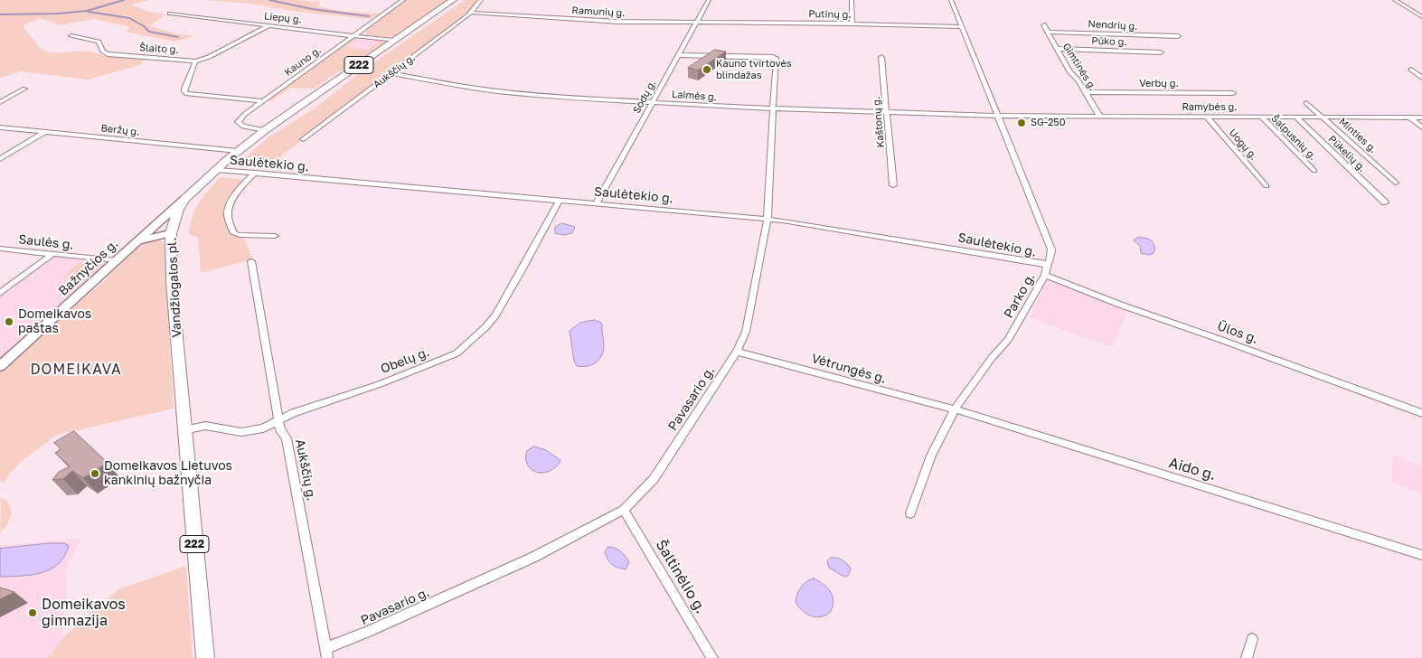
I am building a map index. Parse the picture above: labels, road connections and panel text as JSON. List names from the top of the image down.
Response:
{
  "streets": {
    "main road": ["222", "Bažnyčios g.", "Vandžiogalos pl."],
    "street": [
      "Ramunių g.",
      "Putinų g.",
      "Liepų g.",
      "Nendrių g.",
      "Pūko g.",
      "Šlaito g.",
      "Kauno g.",
      "Gimtinės g.",
      "Aukščių g.",
      "Verbų g.",
      "Laimės g.",
      "Sodų g.",
      "Ramybės g.",
      "Kaštonų g.",
      "Beržų g.",
      "Minties g.",
      "Šalpusnių g.",
      "Uogų g.",
      "Pūkelių g.",
      "Saulėtekio g.",
      "Saulės g.",
      "Parko g.",
      "Ūlos g.",
      "Obelų g.",
      "Vėtrungės g.",
      "Pavasario g.",
      "Aido g.",
      "Šaltinėlio g."
    ]
  },
  "crossings": [
    ["Ramunių g.", "Putinų g."],
    ["Ramunių g.", "Aukščių g."],
    ["Ramunių g.", "Sodų g."],
    ["Putinų g.", "Sodų g."],
    ["Putinų g.", "Parko g."],
    ["Liepų g.", "Kauno g."],
    ["Liepų g.", "Vandžiogalos pl."],
    ["Nendrių g.", "Gimtinės g."],
    ["Pūko g.", "Gimtinės g."],
    ["Šlaito g.", "Kauno g."],
    ["Kauno g.", "Vandžiogalos pl."],
    ["Gimtinės g.", "Verbų g."],
    ["Gimtinės g.", "Ramybės g."],
    ["Aukščių g.", "Laimės g."],
    ["Aukščių g.", "Obelų g."],
    ["Aukščių g.", "Pavasario g."],
    ["Laimės g.", "Sodų g."],
    ["Laimės g.", "Ramybės g."],
    ["Laimės g.", "Kaštonų g."],
    ["Laimės g.", "Parko g."],
    ["Laimės g.", "Pavasario g."],
    ["Sodų g.", "Saulėtekio g."],
    ["Sodų g.", "Pavasario g."],
    ["Ramybės g.", "Minties g."],
    ["Ramybės g.", "Šalpusnių g."],
    ["Ramybės g.", "Uogų g."],
    ["Ramybės g.", "Pūkelių g."],
    ["Ramybės g.", "Parko g."],
    ["Beržų g.", "Vandžiogalos pl."],
    ["Saulėtekio g.", "Vandžiogalos pl."],
    ["Saulėtekio g.", "Parko g."],
    ["Saulėtekio g.", "Obelų g."],
    ["Saulėtekio g.", "Pavasario g."],
    ["Saulės g.", "Bažnyčios g."],
    ["Bažnyčios g.", "Vandžiogalos pl."],
    ["Vandžiogalos pl.", "Obelų g."],
    ["Parko g.", "Ūlos g."],
    ["Parko g.", "Vėtrungės g."],
    ["Parko g.", "Aido g."],
    ["Vėtrungės g.", "Pavasario g."],
    ["Vėtrungės g.", "Aido g."],
    ["Pavasario g.", "Šaltinėlio g."]
  ],
  "districts": ["DOMEIKAVA"],
  "places": [
    "Kauno tvirtovės blindažas",
    "SG-250",
    "Domeikavos paštas",
    "Domeikavos Lietuvos kankinių bažnyčia",
    "Domeikavos gimnazija"
  ]
}
